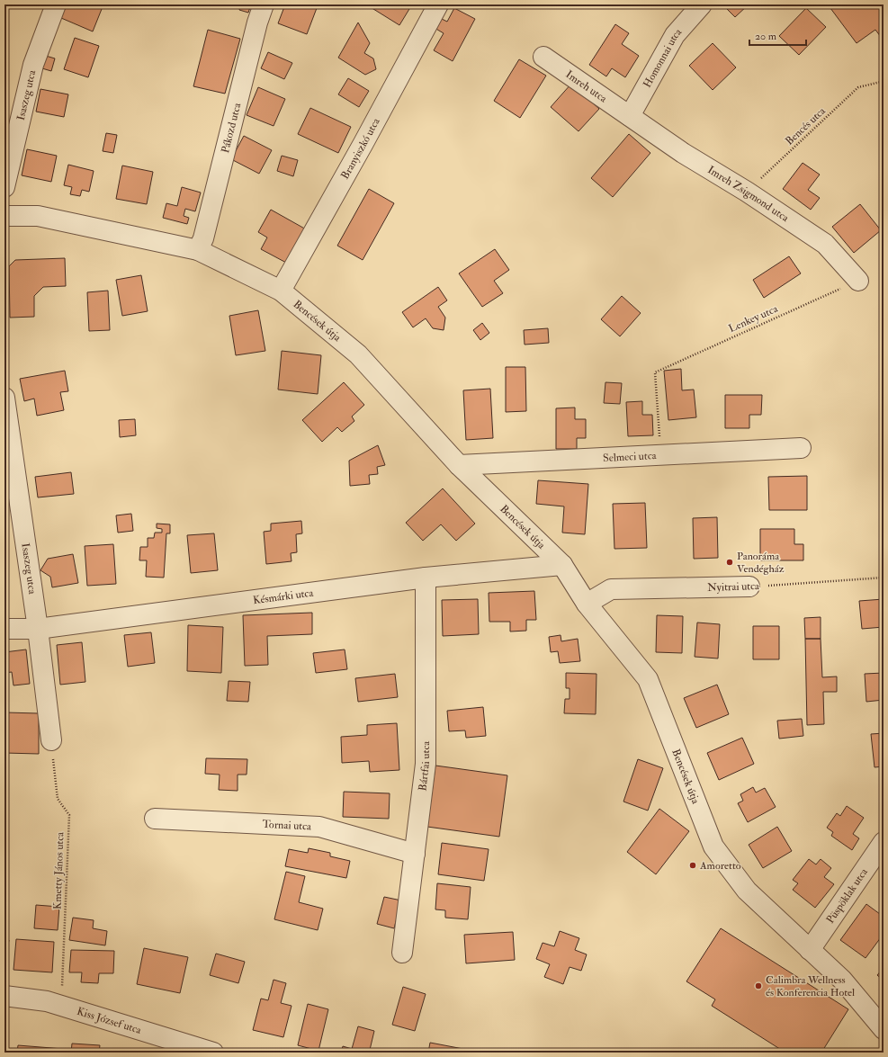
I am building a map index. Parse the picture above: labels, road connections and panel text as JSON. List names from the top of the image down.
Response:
{
  "streets": {
    "street": [
      "Homonnai utca",
      "Imreh utca",
      "Isaszeg utca",
      "Pákozd utca",
      "Branyiszkó utca",
      "Imreh Zsigmond utca",
      "Bencések útja",
      "Selmeci utca",
      "Nyitrai utca",
      "Késmárki utca",
      "Bártfai utca",
      "Tornai utca",
      "Püspöklak utca",
      "Kiss József utca"
    ],
    "path": ["Bencés utca", "Lenkey utca", "Kmetty János utca"]
  },
  "crossings": [
    ["Homonnai utca", "Imreh utca"],
    ["Homonnai utca", "Imreh Zsigmond utca"],
    ["Imreh utca", "Imreh Zsigmond utca"],
    ["Isaszeg utca", "Késmárki utca"],
    ["Isaszeg utca", "Kmetty János utca"],
    ["Bencés utca", "Imreh Zsigmond utca"],
    ["Pákozd utca", "Bencések útja"],
    ["Branyiszkó utca", "Bencések útja"],
    ["Imreh Zsigmond utca", "Lenkey utca"],
    ["Lenkey utca", "Selmeci utca"],
    ["Bencések útja", "Selmeci utca"],
    ["Bencések útja", "Nyitrai utca"],
    ["Bencések útja", "Késmárki utca"],
    ["Bencések útja", "Püspöklak utca"],
    ["Késmárki utca", "Bártfai utca"],
    ["Bártfai utca", "Tornai utca"],
    ["Kmetty János utca", "Kiss József utca"]
  ],
  "places": ["Panoráma Vendégház", "Amoretto", "Calimbra Wellness és Konferencia Hotel"],
  "scale_bar": "20 m"
}
